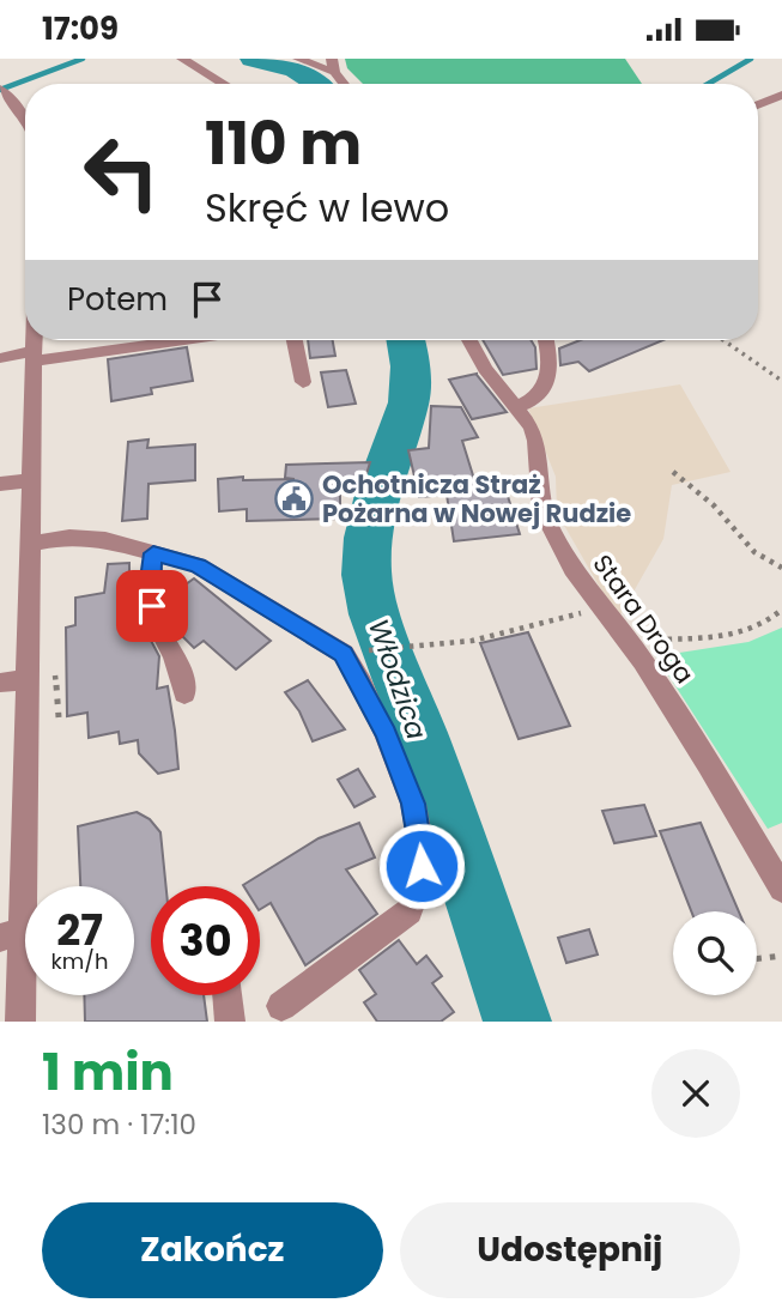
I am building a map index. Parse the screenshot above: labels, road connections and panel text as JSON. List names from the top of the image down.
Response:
{
  "streets": {
    "street": ["Stara Droga"]
  },
  "water": ["Włodzica"],
  "places": {
    "public building": ["Ochotnicza Straż Pożarna w Nowej Rudzie"]
  },
  "page": {
    "status": "17:09",
    "turn": ["110 m", "Skręć w lewo"],
    "then": "Potem",
    "speed": "27 km/h",
    "limit": "30",
    "heading": ["1 min", "130 m · 17:10"],
    "buttons": ["Zakończ", "Udostępnij"]
  }
}
